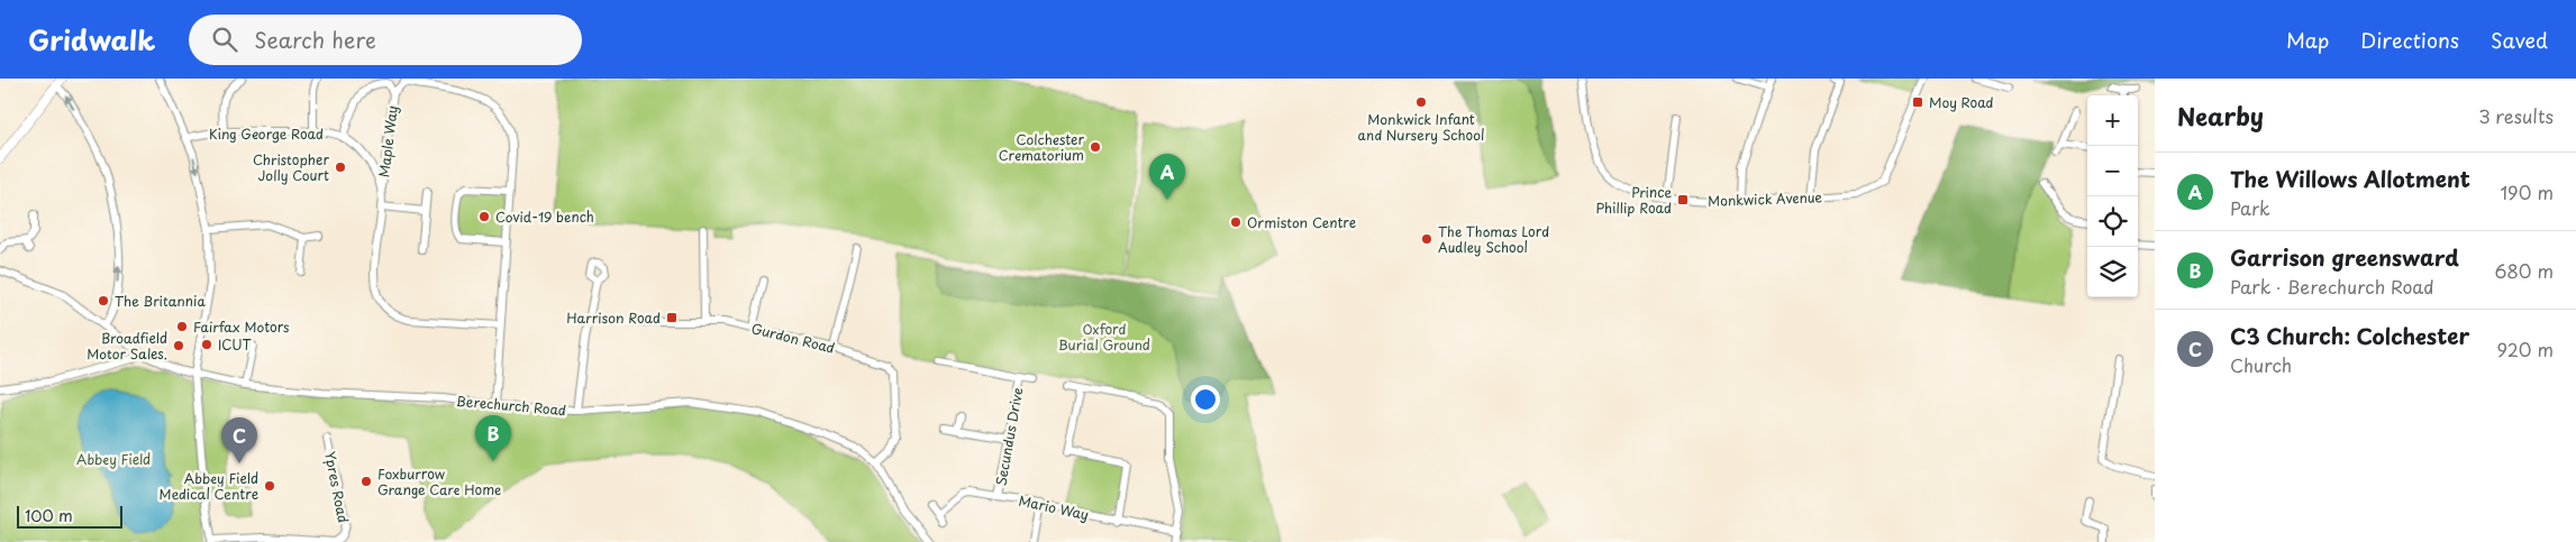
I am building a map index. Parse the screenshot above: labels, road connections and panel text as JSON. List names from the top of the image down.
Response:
{
  "streets": {
    "street": [
      "King George Road",
      "Maple Way",
      "Monkwick Avenue",
      "Gurdon Road",
      "Berechurch Road",
      "Secundus Drive",
      "Ypres Road",
      "Mario Way"
    ]
  },
  "crossings": [
    ["King George Road", "Maple Way"],
    ["Gurdon Road", "Berechurch Road"],
    ["Secundus Drive", "Mario Way"]
  ],
  "parks": ["Oxford Burial Ground", "Abbey Field"],
  "places": {
    "other": [
      "Monkwick Infant and Nursery School",
      "Colchester Crematorium",
      "Christopher Jolly Court",
      "Covid-19 bench",
      "Ormiston Centre",
      "The Thomas Lord Audley School",
      "The Britannia",
      "Fairfax Motors",
      "ICUT",
      "Broadfield Motor Sales.",
      "Foxburrow Grange Care Home",
      "Abbey Field Medical Centre"
    ],
    "transit": ["Moy Road", "Prince Phillip Road", "Harrison Road"]
  },
  "scale_bar": "100 m",
  "page": {
    "header": "Gridwalk",
    "search": "Search here",
    "nav": ["Map", "Directions", "Saved"],
    "heading": ["Nearby", "3 results"],
    "map_buttons": ["+", "−"],
    "list": [
      {
        "mark": "A",
        "name": "The Willows Allotment",
        "note": "Park",
        "value": "190 m"
      },
      {
        "mark": "B",
        "name": "Garrison greensward",
        "note": "Park · Berechurch Road",
        "value": "680 m"
      },
      {
        "mark": "C",
        "name": "C3 Church: Colchester",
        "note": "Church",
        "value": "920 m"
      }
    ],
    "pins": ["A", "B", "C"],
    "scale": "100 m"
  }
}
